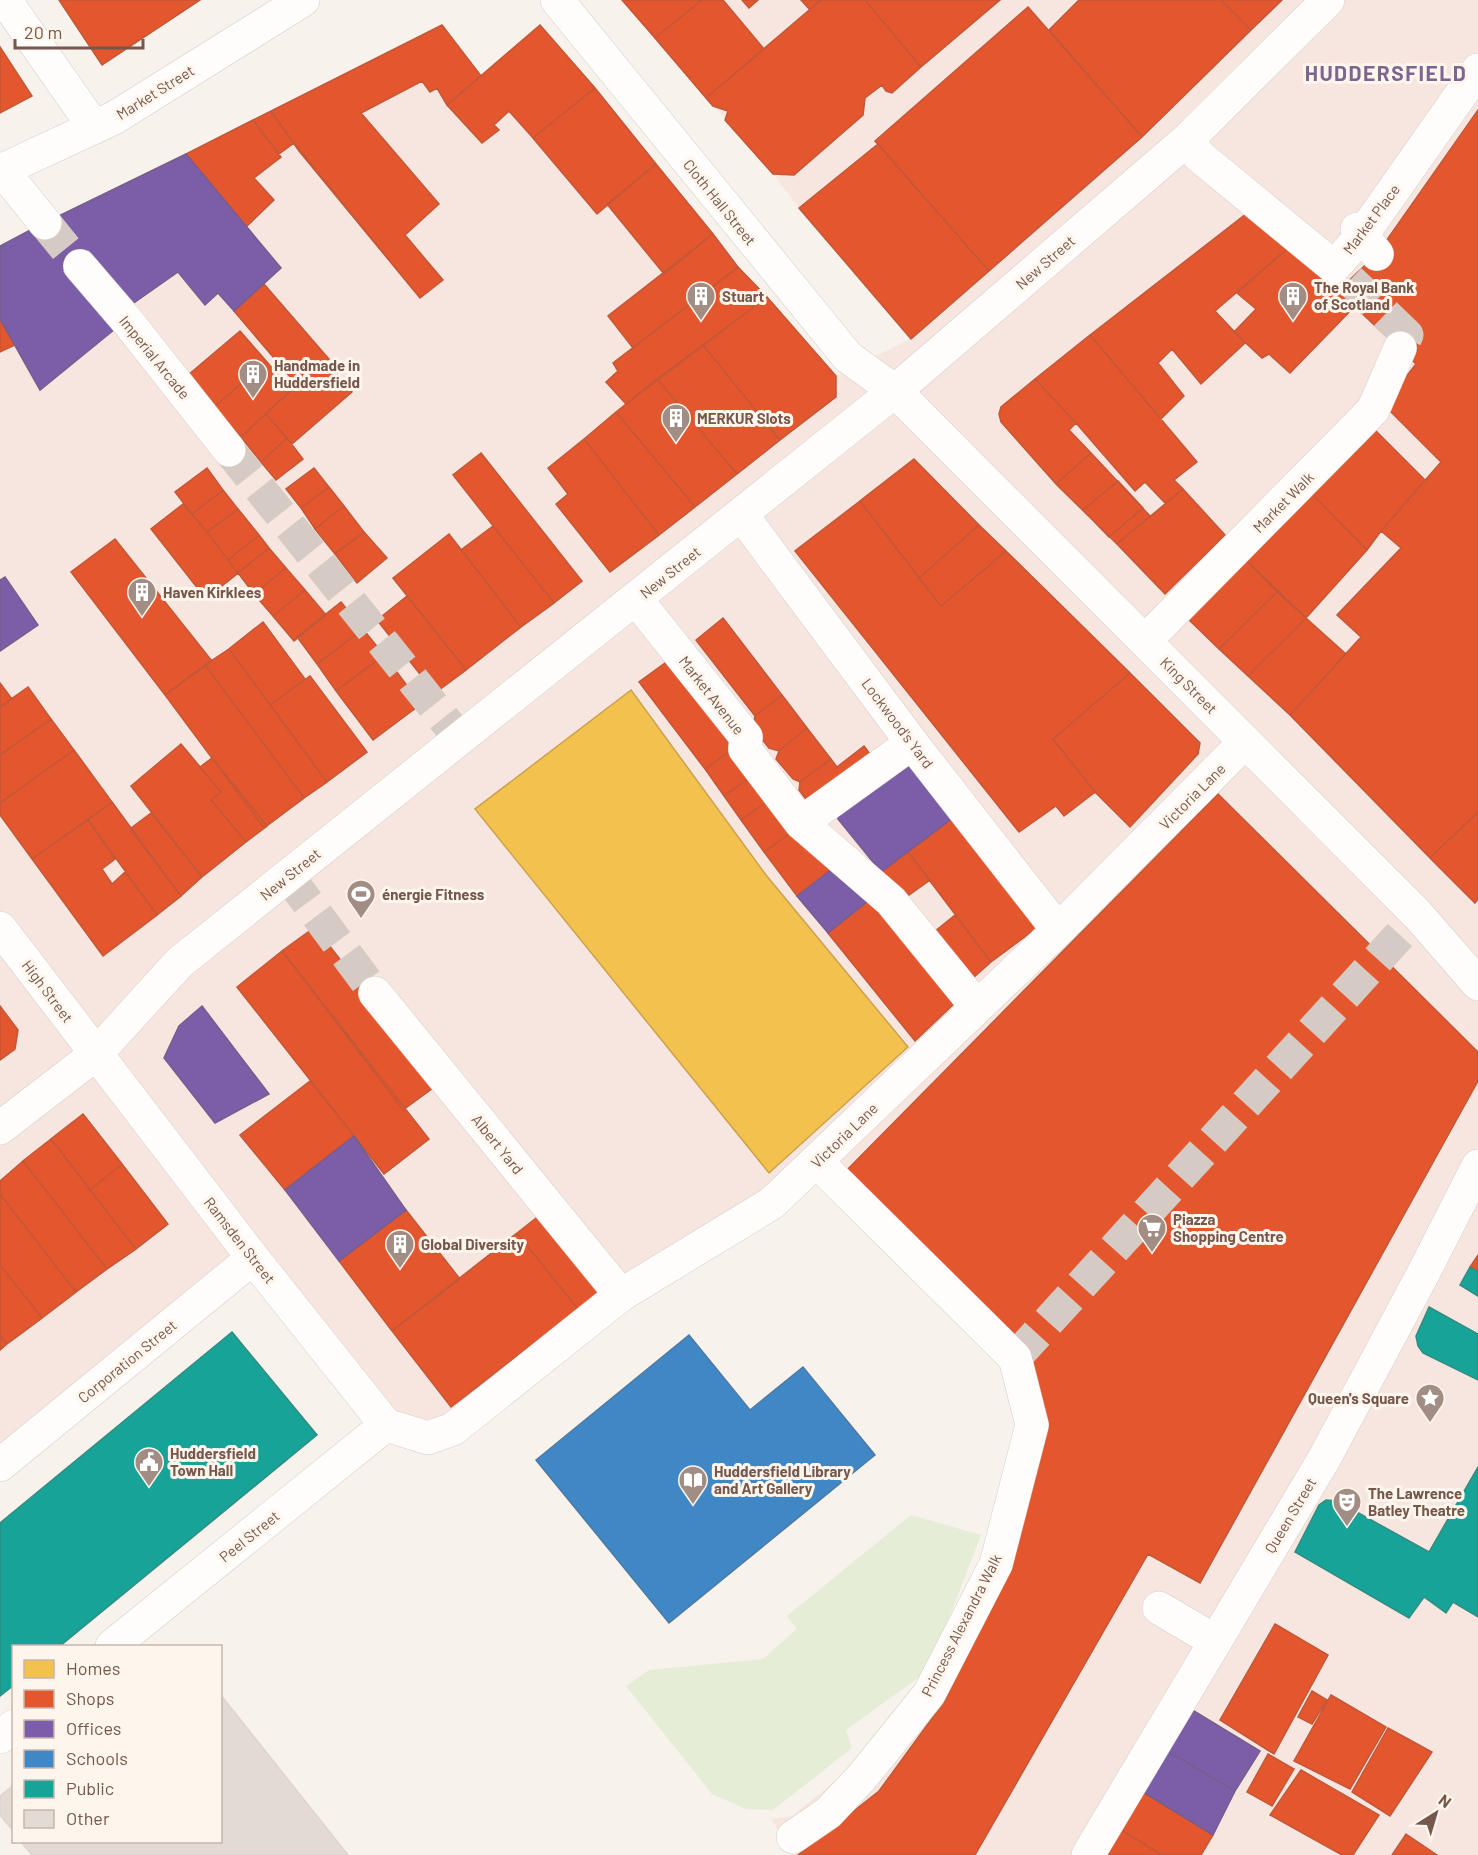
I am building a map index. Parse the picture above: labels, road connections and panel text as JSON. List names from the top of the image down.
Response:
{
  "streets": {
    "street": [
      "Market Street",
      "Cloth Hall Street",
      "Market Place",
      "New Street",
      "Imperial Arcade",
      "Market Walk",
      "King Street",
      "Market Avenue",
      "Lockwood's Yard",
      "Victoria Lane",
      "High Street",
      "Albert Yard",
      "Ramsden Street",
      "Corporation Street",
      "Queen Street",
      "Peel Street",
      "Princess Alexandra Walk"
    ]
  },
  "crossings": [
    ["Cloth Hall Street", "New Street"],
    ["Cloth Hall Street", "King Street"],
    ["Market Place", "New Street"],
    ["New Street", "King Street"],
    ["New Street", "Market Avenue"],
    ["New Street", "Lockwood's Yard"],
    ["New Street", "High Street"],
    ["New Street", "Ramsden Street"],
    ["Market Walk", "King Street"],
    ["King Street", "Victoria Lane"],
    ["Market Avenue", "Victoria Lane"],
    ["Lockwood's Yard", "Victoria Lane"],
    ["Victoria Lane", "Albert Yard"],
    ["Victoria Lane", "Ramsden Street"],
    ["Victoria Lane", "Peel Street"],
    ["Victoria Lane", "Princess Alexandra Walk"],
    ["High Street", "Ramsden Street"],
    ["Ramsden Street", "Corporation Street"],
    ["Ramsden Street", "Peel Street"]
  ],
  "districts": ["HUDDERSFIELD"],
  "places": {
    "building": [
      "Stuart",
      "The Royal Bank of Scotland",
      "Handmade in Huddersfield",
      "MERKUR Slots",
      "Haven Kirklees",
      "Global Diversity"
    ],
    "sports": ["énergie Fitness"],
    "supermarket": ["Piazza Shopping Centre"],
    "place": ["Queen's Square"],
    "public building": ["Huddersfield Town Hall"],
    "library": ["Huddersfield Library and Art Gallery"],
    "theatre": ["The Lawrence Batley Theatre"]
  },
  "legend": [
    "Homes",
    "Shops",
    "Offices",
    "Schools",
    "Public",
    "Other"
  ],
  "scale_bar": "20 m",
  "north": "top right"
}
